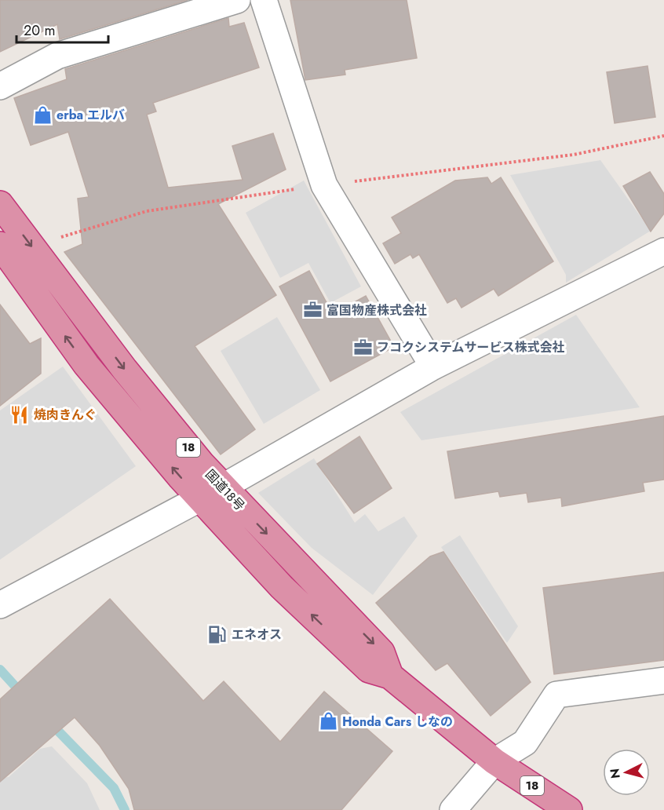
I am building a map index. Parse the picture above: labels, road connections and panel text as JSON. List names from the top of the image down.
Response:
{
  "streets": {
    "highway": ["18", "国道18号"]
  },
  "places": {
    "shop": ["erba エルバ", "Honda Cars しなの"],
    "office": ["富国物産株式会社", "フコクシステムサービス株式会社"],
    "restaurant": ["焼肉きんぐ"],
    "fuel station": ["エネオス"]
  },
  "scale_bar": "20 m",
  "north": "left"
}
